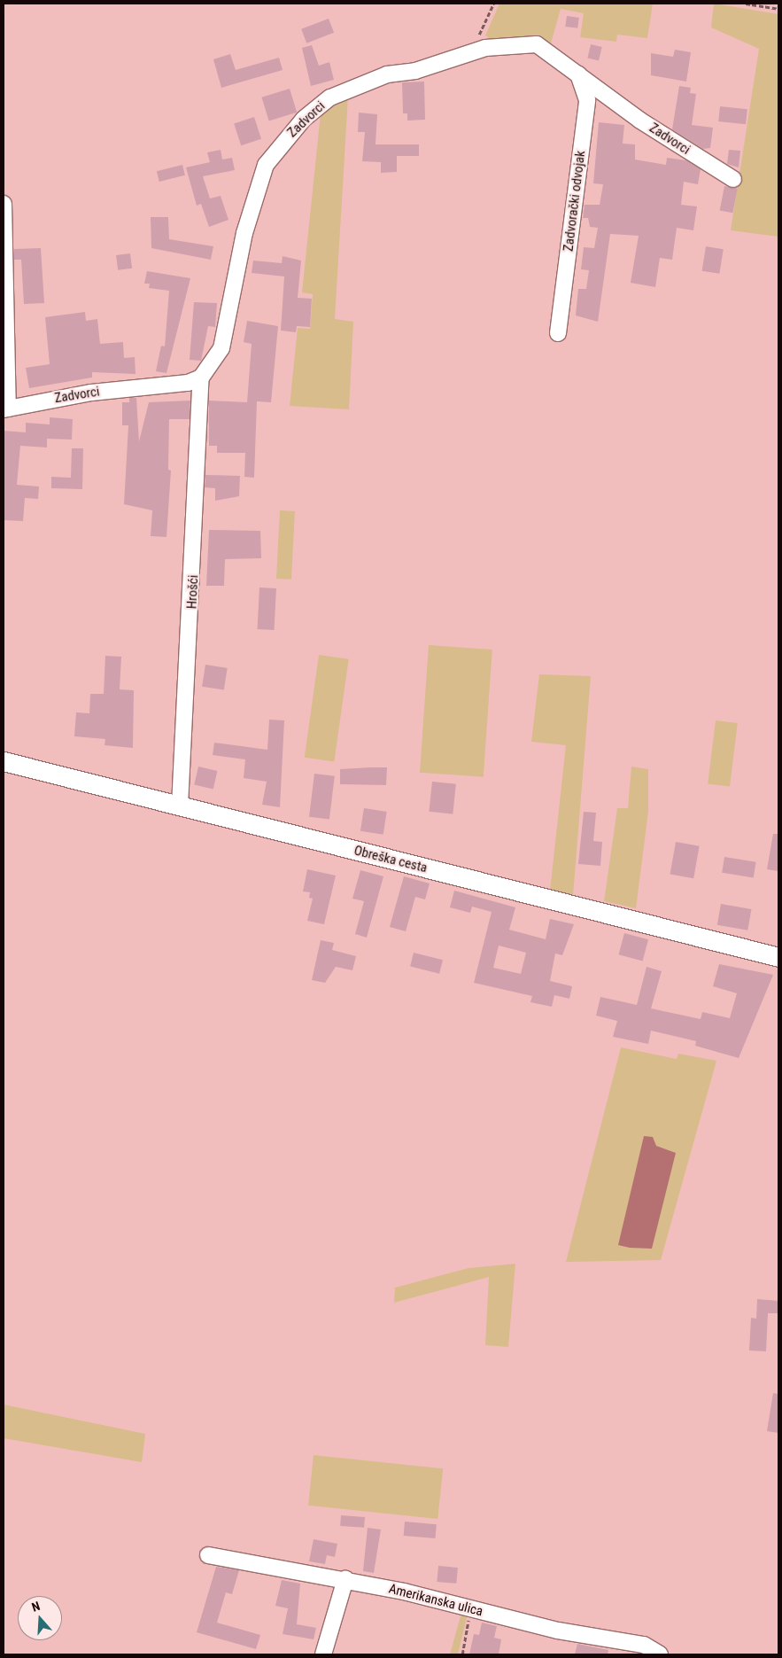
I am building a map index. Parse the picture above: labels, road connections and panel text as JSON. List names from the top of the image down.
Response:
{
  "streets": {
    "main road": ["Obreška cesta"],
    "street": [
      "Zadvorci",
      "Zadvorački odvojak",
      "Hrošći",
      "Amerikanska ulica"
    ]
  },
  "crossings": [
    ["Zadvorci", "Zadvorački odvojak"],
    ["Zadvorci", "Hrošći"],
    ["Hrošći", "Obreška cesta"]
  ],
  "north": "top"
}
